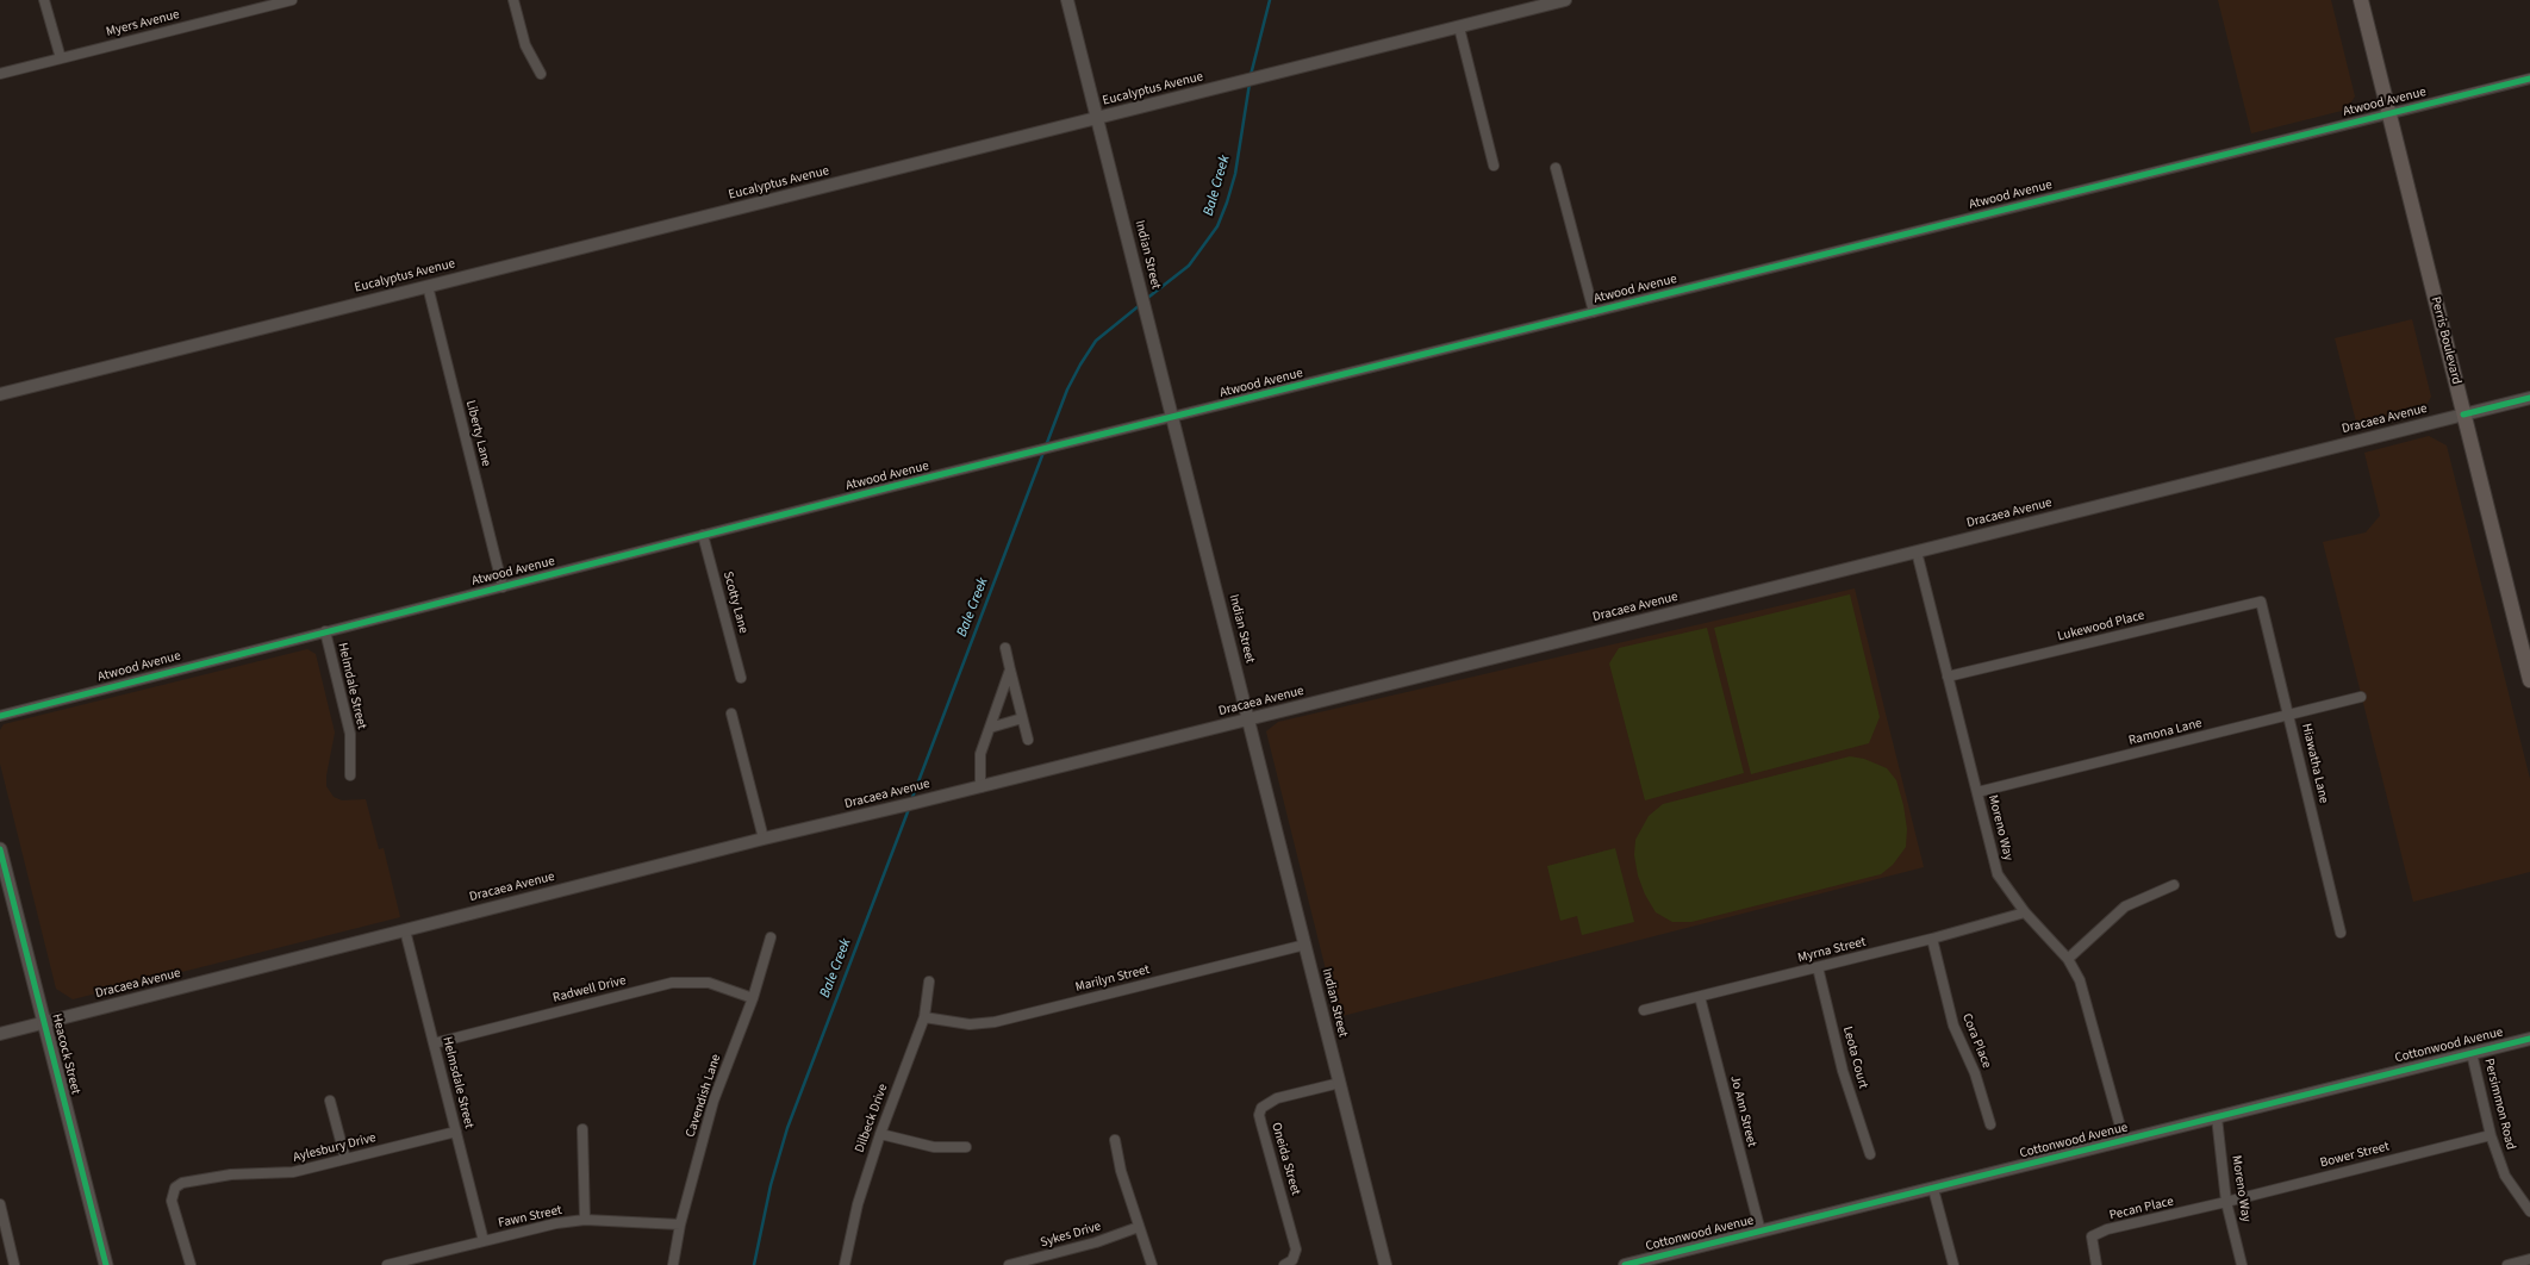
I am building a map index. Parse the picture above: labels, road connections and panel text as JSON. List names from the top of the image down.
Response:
{
  "streets": {
    "main road": ["Perris Boulevard", "Heacock Street"],
    "street": [
      "Myers Avenue",
      "Eucalyptus Avenue",
      "Atwood Avenue",
      "Indian Street",
      "Dracaea Avenue",
      "Liberty Lane",
      "Scotty Lane",
      "Lukewood Place",
      "Helmdale Street",
      "Ramona Lane",
      "Hiawatha Lane",
      "Moreno Way",
      "Myrna Street",
      "Marilyn Street",
      "Radwell Drive",
      "Cora Place",
      "Cottonwood Avenue",
      "Leota Court",
      "Helmsdale Street",
      "Cavendish Lane",
      "Persimmon Road",
      "Jo Ann Street",
      "Dilbeck Drive",
      "Aylesbury Drive",
      "Bower Street",
      "Oneida Street",
      "Pecan Place",
      "Fawn Street",
      "Sykes Drive"
    ]
  },
  "crossings": [
    ["Eucalyptus Avenue", "Indian Street"],
    ["Eucalyptus Avenue", "Liberty Lane"],
    ["Atwood Avenue", "Indian Street"],
    ["Atwood Avenue", "Perris Boulevard"],
    ["Atwood Avenue", "Liberty Lane"],
    ["Atwood Avenue", "Scotty Lane"],
    ["Atwood Avenue", "Helmdale Street"],
    ["Indian Street", "Dracaea Avenue"],
    ["Indian Street", "Marilyn Street"],
    ["Indian Street", "Oneida Street"],
    ["Perris Boulevard", "Dracaea Avenue"],
    ["Dracaea Avenue", "Moreno Way"],
    ["Dracaea Avenue", "Heacock Street"],
    ["Dracaea Avenue", "Helmsdale Street"],
    ["Lukewood Place", "Hiawatha Lane"],
    ["Lukewood Place", "Moreno Way"],
    ["Ramona Lane", "Hiawatha Lane"],
    ["Ramona Lane", "Moreno Way"],
    ["Moreno Way", "Myrna Street"],
    ["Moreno Way", "Cottonwood Avenue"],
    ["Moreno Way", "Bower Street"],
    ["Moreno Way", "Pecan Place"],
    ["Myrna Street", "Cora Place"],
    ["Myrna Street", "Leota Court"],
    ["Myrna Street", "Jo Ann Street"],
    ["Marilyn Street", "Dilbeck Drive"],
    ["Radwell Drive", "Helmsdale Street"],
    ["Radwell Drive", "Cavendish Lane"],
    ["Cottonwood Avenue", "Persimmon Road"],
    ["Cottonwood Avenue", "Jo Ann Street"],
    ["Helmsdale Street", "Aylesbury Drive"],
    ["Helmsdale Street", "Fawn Street"],
    ["Cavendish Lane", "Fawn Street"],
    ["Persimmon Road", "Bower Street"],
    ["Bower Street", "Pecan Place"]
  ],
  "water": ["Bale Creek"]
}
